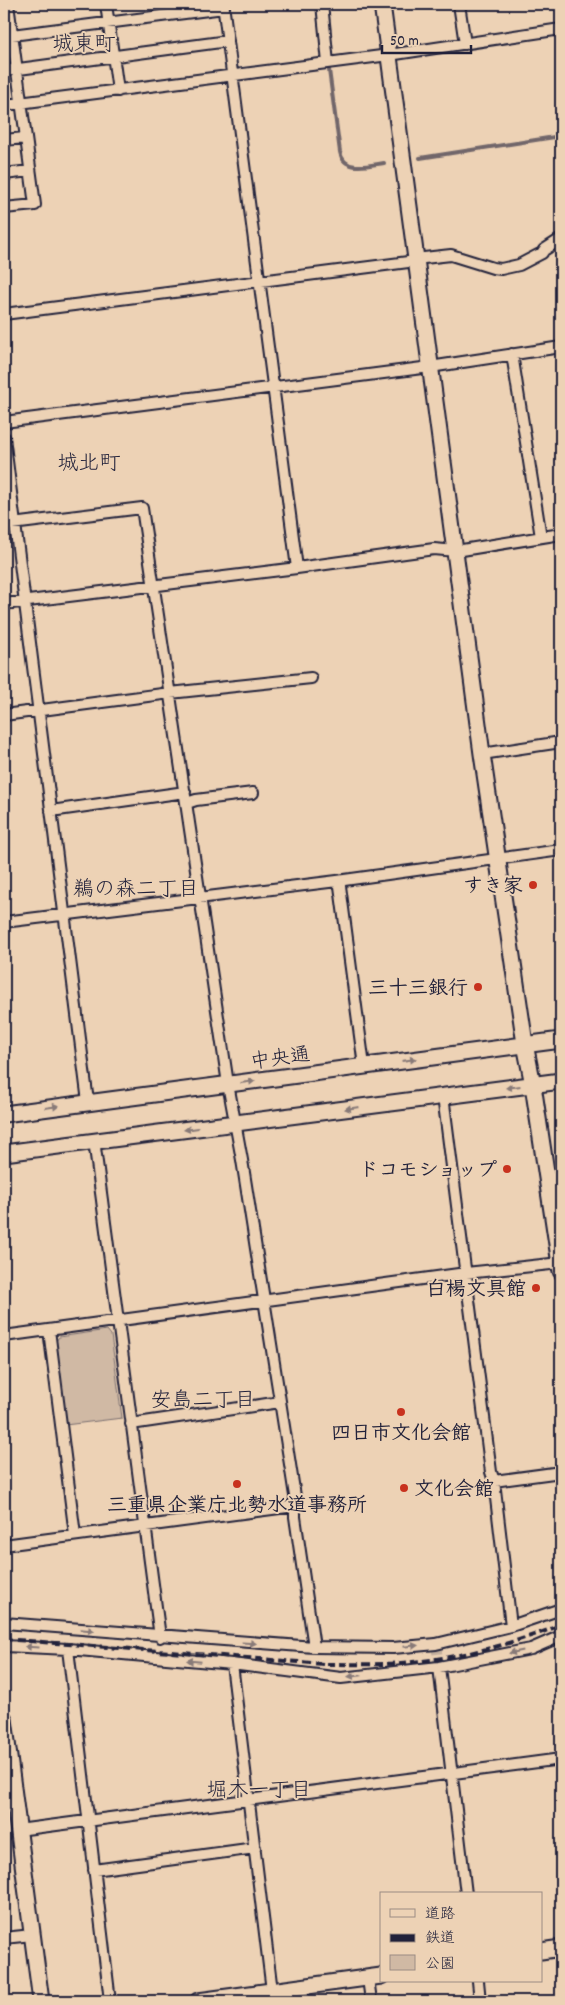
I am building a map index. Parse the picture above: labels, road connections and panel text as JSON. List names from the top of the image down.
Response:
{
  "streets": {
    "street": ["中央通"]
  },
  "districts": [
    "城東町",
    "城北町",
    "鵜の森二丁目",
    "安島二丁目",
    "堀木一丁目"
  ],
  "places": [
    "すき家",
    "三十三銀行",
    "ドコモショップ",
    "白楊文具館",
    "四日市文化会館",
    "三重県企業庁北勢水道事務所",
    "文化会館"
  ],
  "legend": ["道路", "鉄道", "公園"],
  "scale_bar": "50 m"
}
